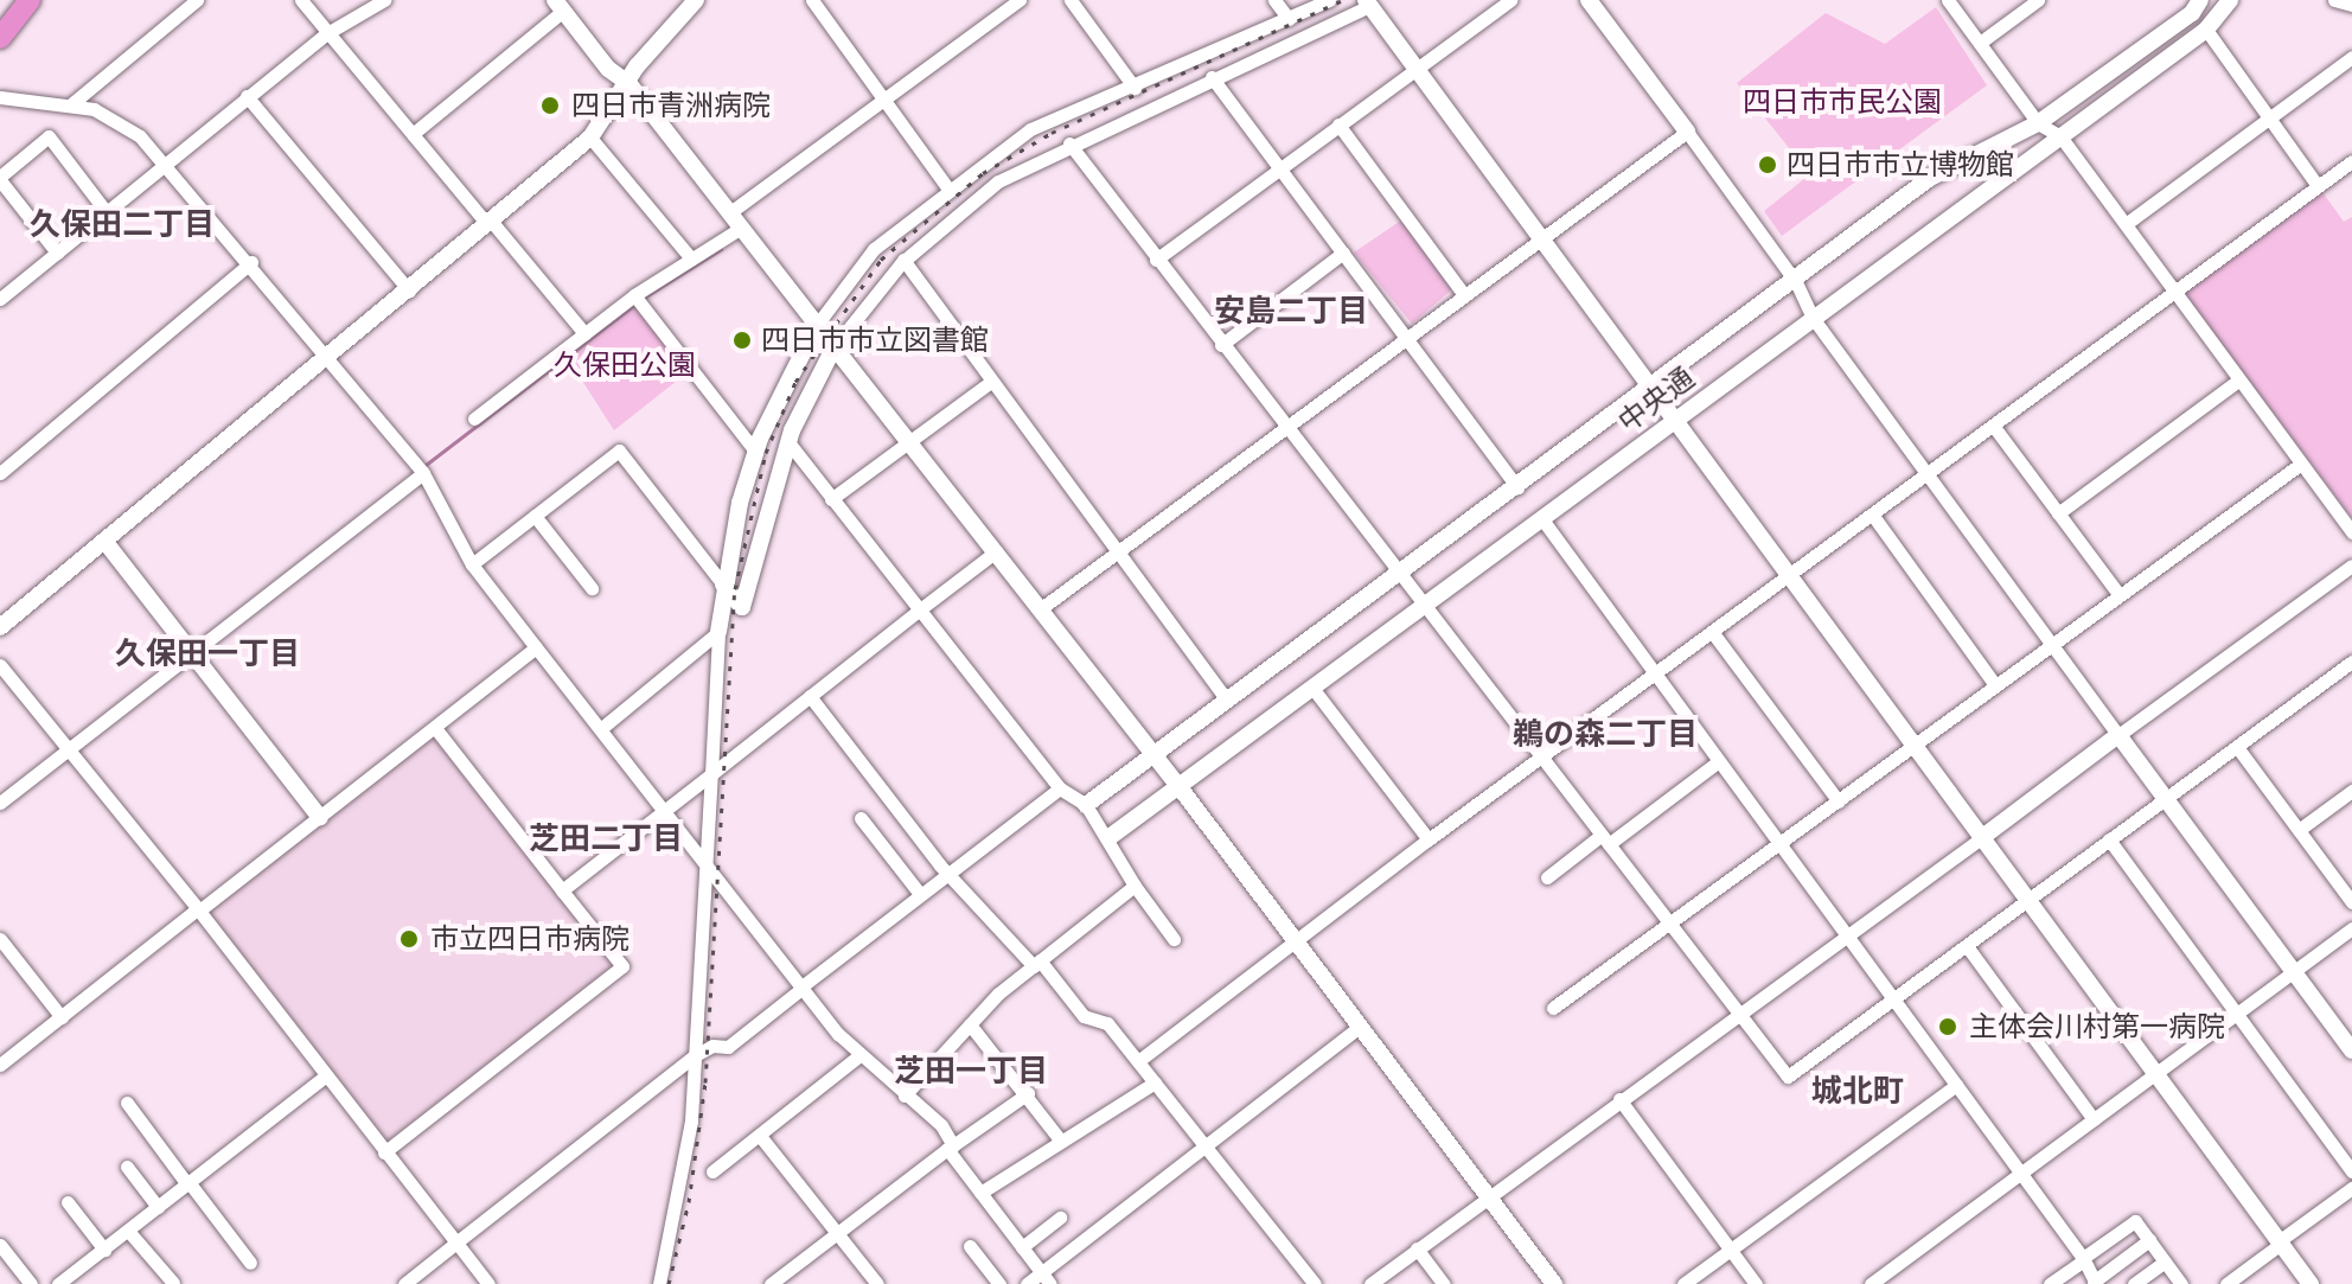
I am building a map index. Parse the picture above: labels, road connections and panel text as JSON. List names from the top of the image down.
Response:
{
  "streets": {
    "street": ["中央通"]
  },
  "districts": [
    "久保田二丁目",
    "安島二丁目",
    "久保田一丁目",
    "鵜の森二丁目",
    "芝田二丁目",
    "芝田一丁目",
    "城北町"
  ],
  "parks": ["四日市市民公園", "久保田公園"],
  "places": [
    "四日市青洲病院",
    "四日市市立博物館",
    "四日市市立図書館",
    "市立四日市病院",
    "主体会川村第一病院"
  ]
}
